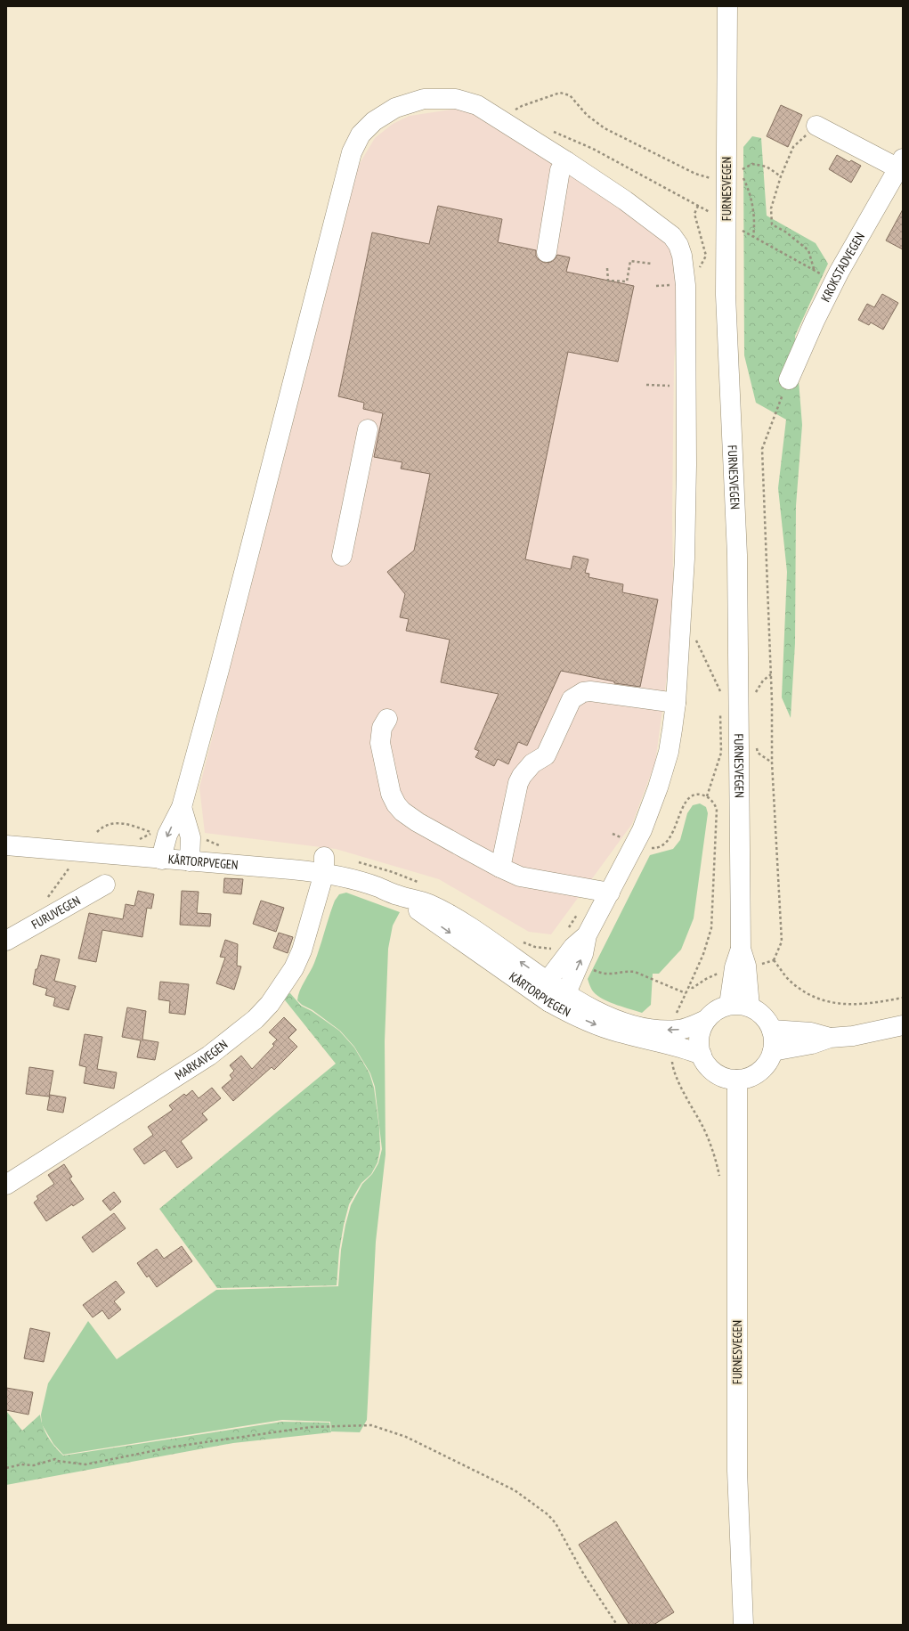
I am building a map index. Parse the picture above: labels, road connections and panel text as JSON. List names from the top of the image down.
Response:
{
  "streets": {
    "main road": [
      "FURNESVEGEN",
      "KROKSTADVEGEN",
      "KÅRTORPVEGEN",
      "FURUVEGEN",
      "MARKAVEGEN"
    ]
  },
  "crossings": [
    ["FURNESVEGEN", "KÅRTORPVEGEN"],
    ["KÅRTORPVEGEN", "MARKAVEGEN"]
  ]
}
